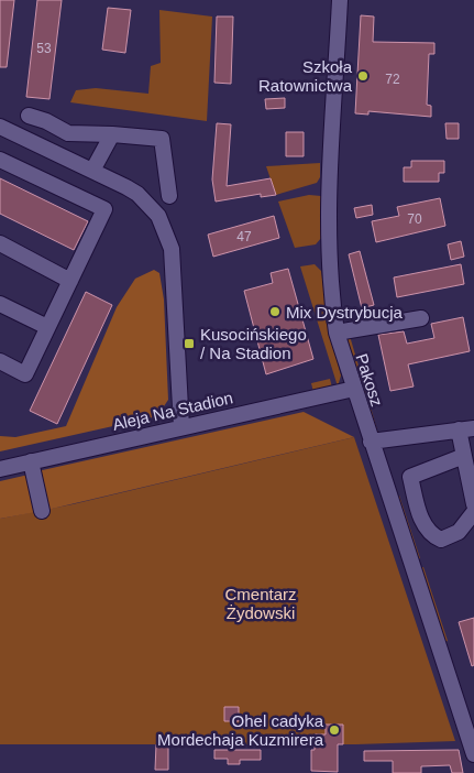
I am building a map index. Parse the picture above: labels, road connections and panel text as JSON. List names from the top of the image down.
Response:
{
  "streets": {
    "street": ["Pakosz", "Aleja Na Stadion"]
  },
  "crossings": [
    ["Pakosz", "Aleja Na Stadion"]
  ],
  "parks": ["Cmentarz Żydowski"],
  "places": {
    "other": ["Szkoła Ratownictwa", "Mix Dystrybucja", "Ohel cadyka Mordechaja Kuzmirera"],
    "transit": ["Kusocińskiego / Na Stadion"]
  },
  "house_numbers": [
    "53",
    "72",
    "70",
    "47"
  ]
}
